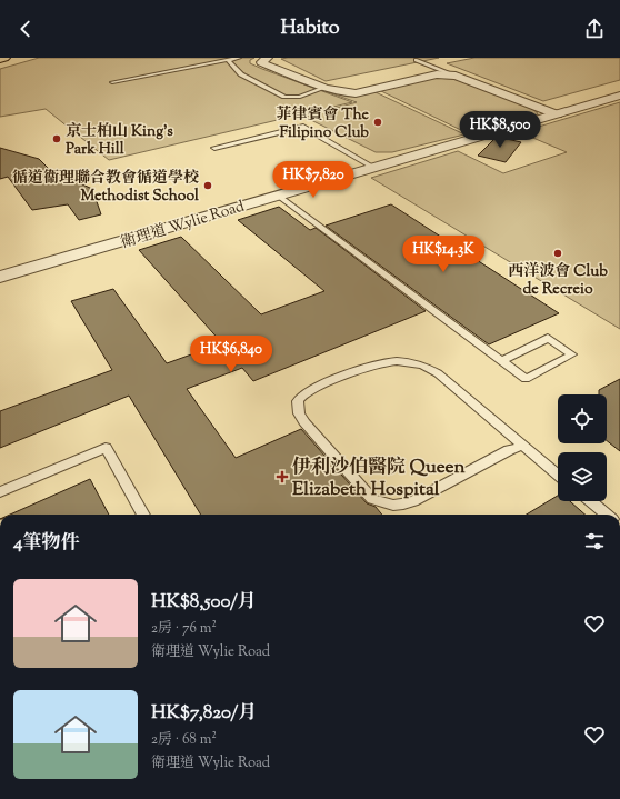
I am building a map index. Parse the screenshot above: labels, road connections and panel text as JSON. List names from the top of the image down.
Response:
{
  "streets": {
    "street": ["衛理道 Wylie Road"]
  },
  "places": {
    "other": [
      "菲律賓會 The Filipino Club",
      "京士柏山 King's Park Hill",
      "循道衞理聯合教會循道學校 Methodist School",
      "西洋波會 Club de Recreio"
    ],
    "health": ["伊利沙伯醫院 Queen Elizabeth Hospital"]
  },
  "page": {
    "header": "Habito",
    "price": [
      "HK$8,500",
      "HK$7,820",
      "HK$14.3K",
      "HK$6,840"
    ],
    "heading": "4筆物件",
    "list": [
      {
        "name": "HK$8,500/月",
        "note": "2房 · 76 m² · 衛理道 Wylie Road"
      },
      {
        "name": "HK$7,820/月",
        "note": "2房 · 68 m² · 衛理道 Wylie Road"
      }
    ]
  }
}
